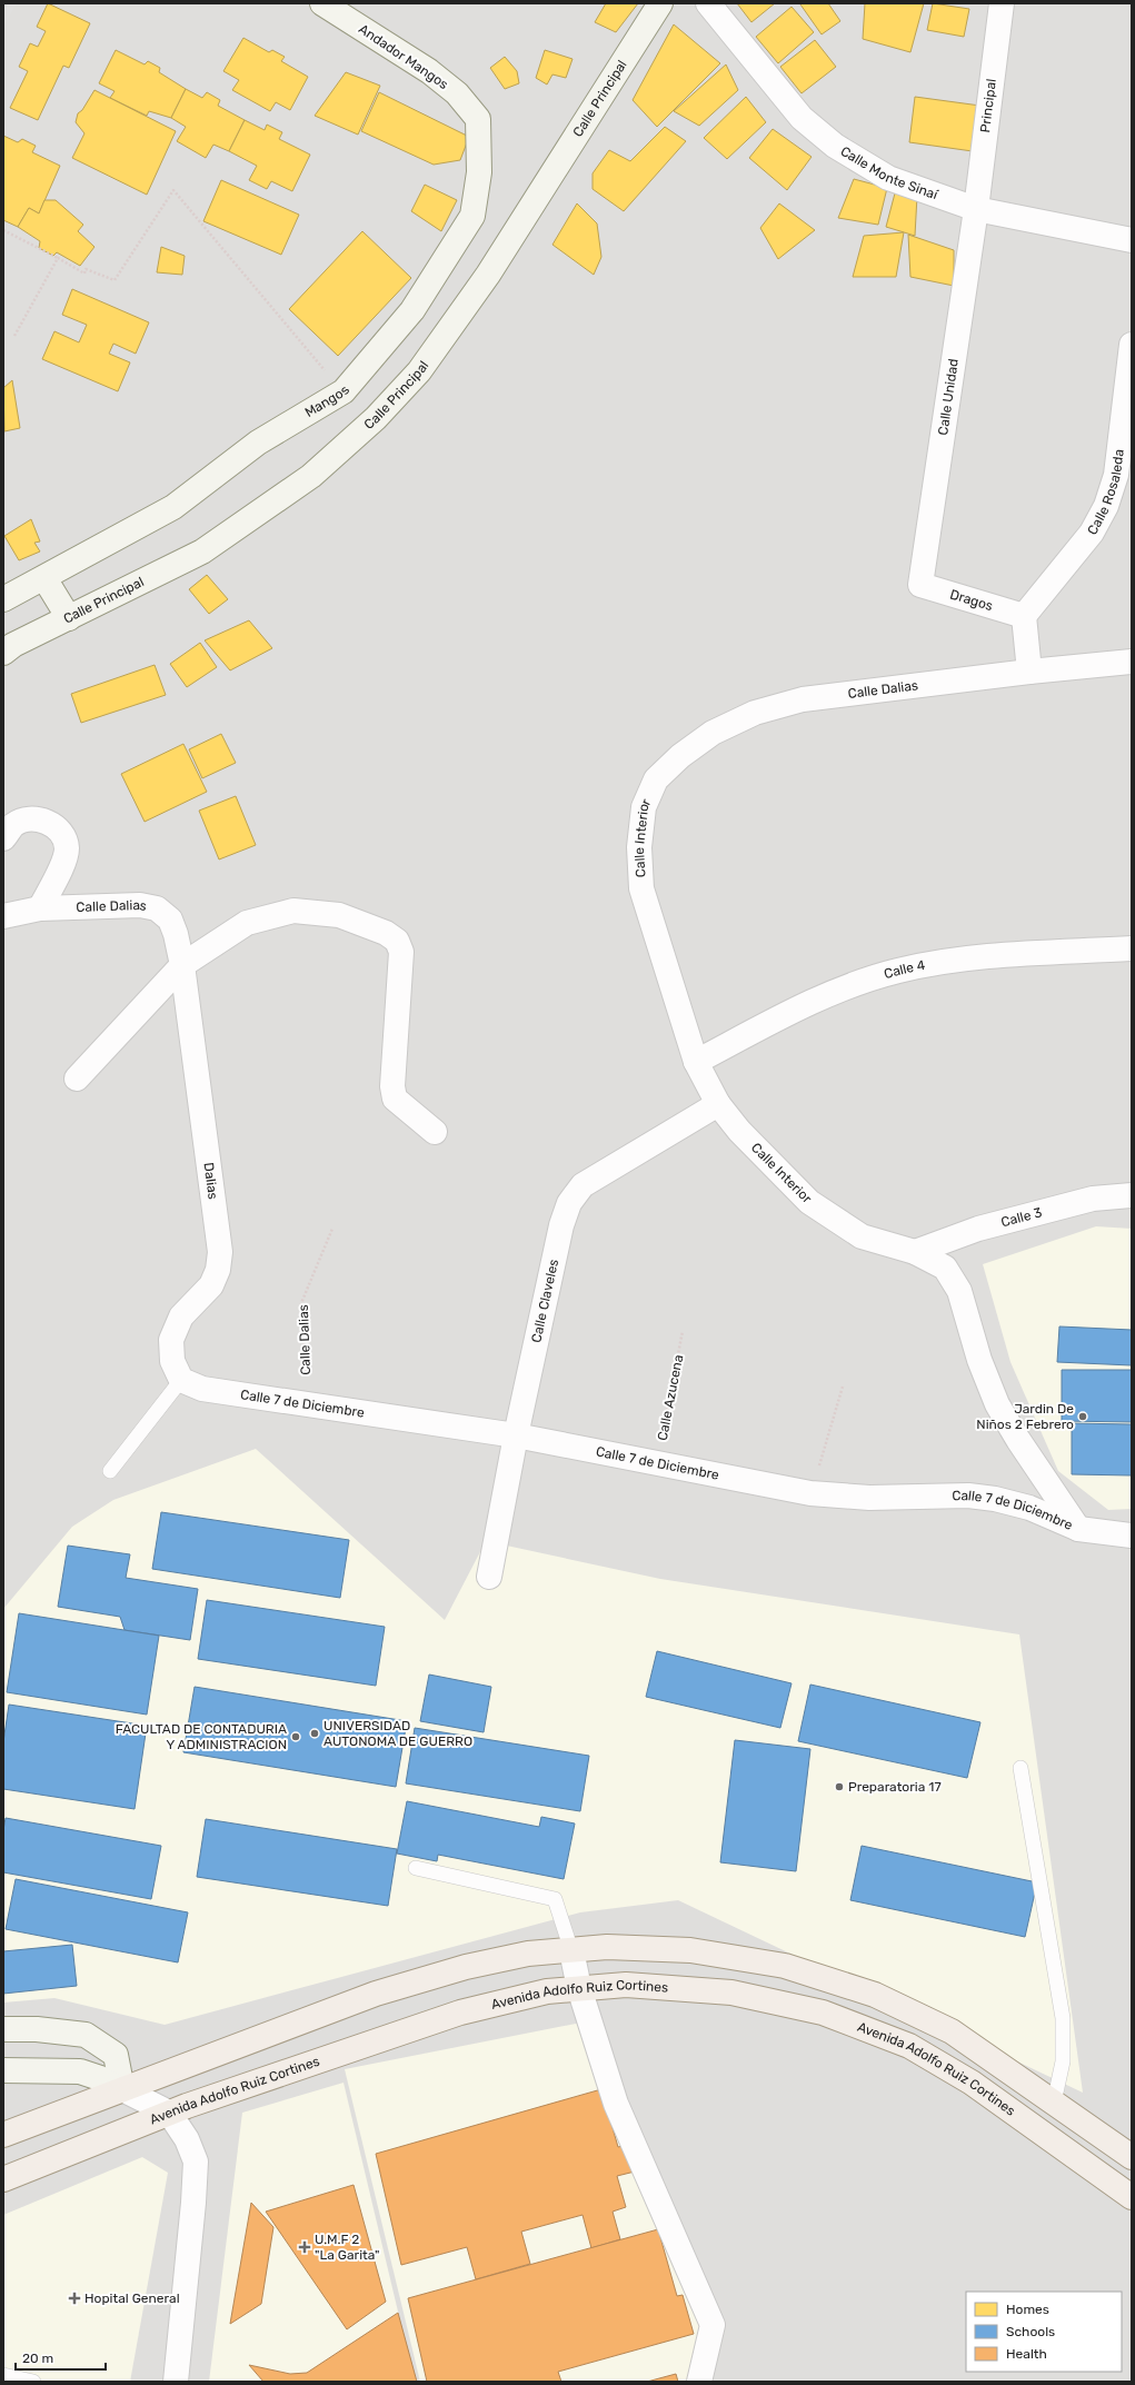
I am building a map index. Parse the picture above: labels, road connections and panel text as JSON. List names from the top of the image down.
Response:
{
  "streets": {
    "main road": ["Avenida Adolfo Ruiz Cortines"],
    "street": [
      "Andador Mangos",
      "Calle Principal",
      "Principal",
      "Calle Monte Sinaí",
      "Calle Unidad",
      "Mangos",
      "Calle Rosaleda",
      "Dragos",
      "Calle Dalias",
      "Calle Interior",
      "Calle 4",
      "Dalias",
      "Calle 3",
      "Calle Claveles",
      "Calle 7 de Diciembre"
    ],
    "path": ["Calle Azucena"]
  },
  "crossings": [
    ["Andador Mangos", "Mangos"],
    ["Principal", "Calle Monte Sinaí"],
    ["Principal", "Calle Unidad"],
    ["Calle Monte Sinaí", "Calle Unidad"],
    ["Calle Unidad", "Dragos"],
    ["Calle Rosaleda", "Dragos"],
    ["Calle Dalias", "Calle Interior"],
    ["Calle Dalias", "Dalias"],
    ["Calle Dalias", "Calle 7 de Diciembre"],
    ["Calle Interior", "Calle 4"],
    ["Calle Interior", "Calle 3"],
    ["Calle Interior", "Calle Claveles"],
    ["Calle Interior", "Calle 7 de Diciembre"],
    ["Dalias", "Calle 7 de Diciembre"],
    ["Calle Claveles", "Calle 7 de Diciembre"],
    ["Calle Azucena", "Calle 7 de Diciembre"]
  ],
  "places": {
    "other": [
      "Jardin De Niños 2 Febrero",
      "UNIVERSIDAD AUTONOMA DE GUERRO",
      "FACULTAD DE CONTADURIA Y ADMINISTRACION",
      "Preparatoria 17"
    ],
    "health": ["U.M.F 2 \"La Garita\"", "Hopital General"]
  },
  "legend": ["Homes", "Schools", "Health"],
  "scale_bar": "20 m"
}
